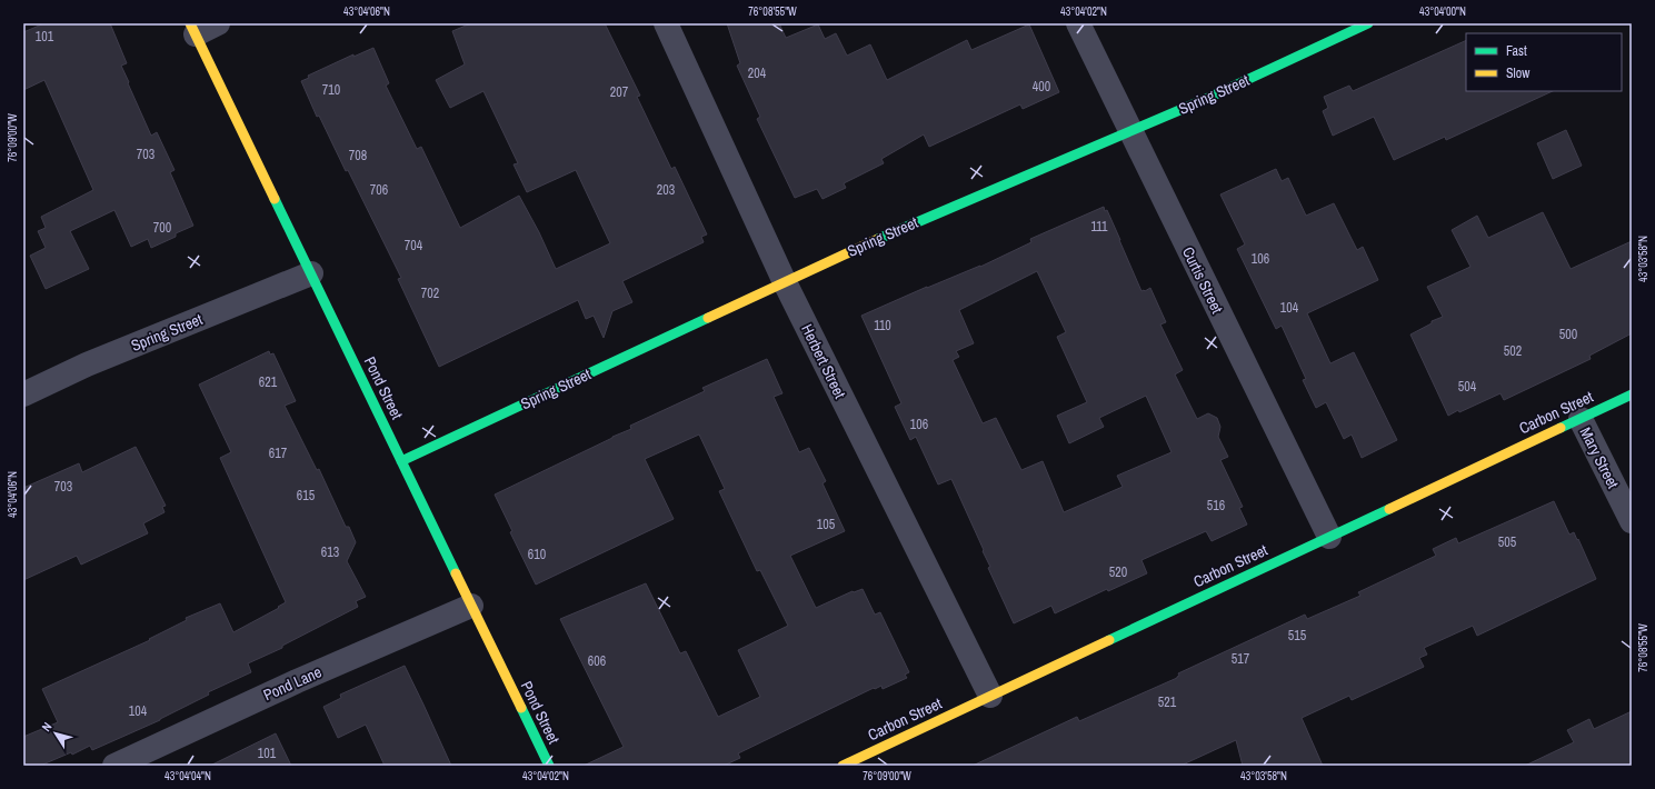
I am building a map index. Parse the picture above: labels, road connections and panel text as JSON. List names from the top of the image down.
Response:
{
  "streets": {
    "street": [
      "Spring Street",
      "Curtis Street",
      "Herbert Street",
      "Pond Street",
      "Carbon Street",
      "Mary Street",
      "Pond Lane"
    ]
  },
  "crossings": [
    ["Spring Street", "Curtis Street"],
    ["Spring Street", "Herbert Street"],
    ["Spring Street", "Pond Street"],
    ["Curtis Street", "Carbon Street"],
    ["Herbert Street", "Carbon Street"],
    ["Pond Street", "Pond Lane"],
    ["Carbon Street", "Mary Street"]
  ],
  "house_numbers": [
    "101",
    "204",
    "400",
    "710",
    "207",
    "703",
    "708",
    "706",
    "203",
    "111",
    "700",
    "704",
    "106",
    "702",
    "104",
    "110",
    "500",
    "502",
    "621",
    "504",
    "106",
    "617",
    "703",
    "615",
    "516",
    "105",
    "505",
    "613",
    "610",
    "520",
    "515",
    "517",
    "606",
    "521",
    "104",
    "101"
  ],
  "legend": ["Fast", "Slow"],
  "north": "top left",
  "coordinates": [
    "43°04'06\"N",
    "76°08'55\"W",
    "43°04'02\"N",
    "43°04'00\"N",
    "76°09'00\"W",
    "43°03'58\"N",
    "43°04'04\"N"
  ]
}
